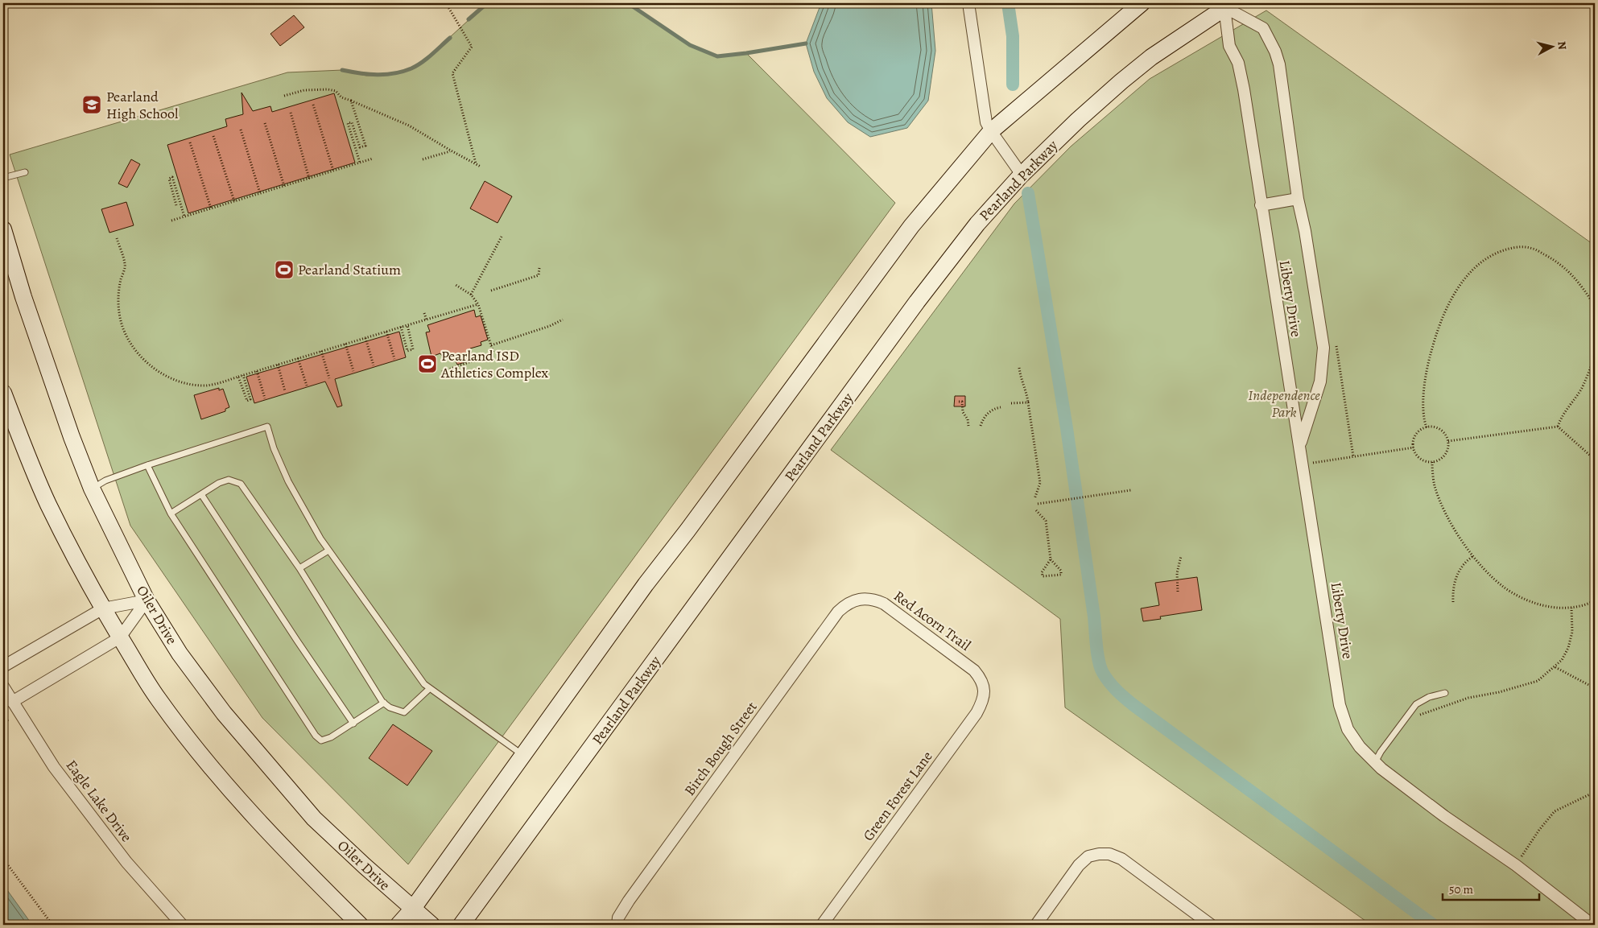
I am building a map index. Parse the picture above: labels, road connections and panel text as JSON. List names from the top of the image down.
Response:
{
  "streets": {
    "main road": ["Pearland Parkway", "Oiler Drive"],
    "street": [
      "Liberty Drive",
      "Red Acorn Trail",
      "Birch Bough Street",
      "Green Forest Lane",
      "Eagle Lake Drive"
    ]
  },
  "crossings": [
    ["Pearland Parkway", "Liberty Drive"],
    ["Red Acorn Trail", "Birch Bough Street"],
    ["Red Acorn Trail", "Green Forest Lane"]
  ],
  "parks": ["Independence Park"],
  "places": {
    "school or university": ["Pearland High School"],
    "sports": ["Pearland Statium", "Pearland ISD Athletics Complex"]
  },
  "scale_bar": "50 m",
  "north": "right"
}
